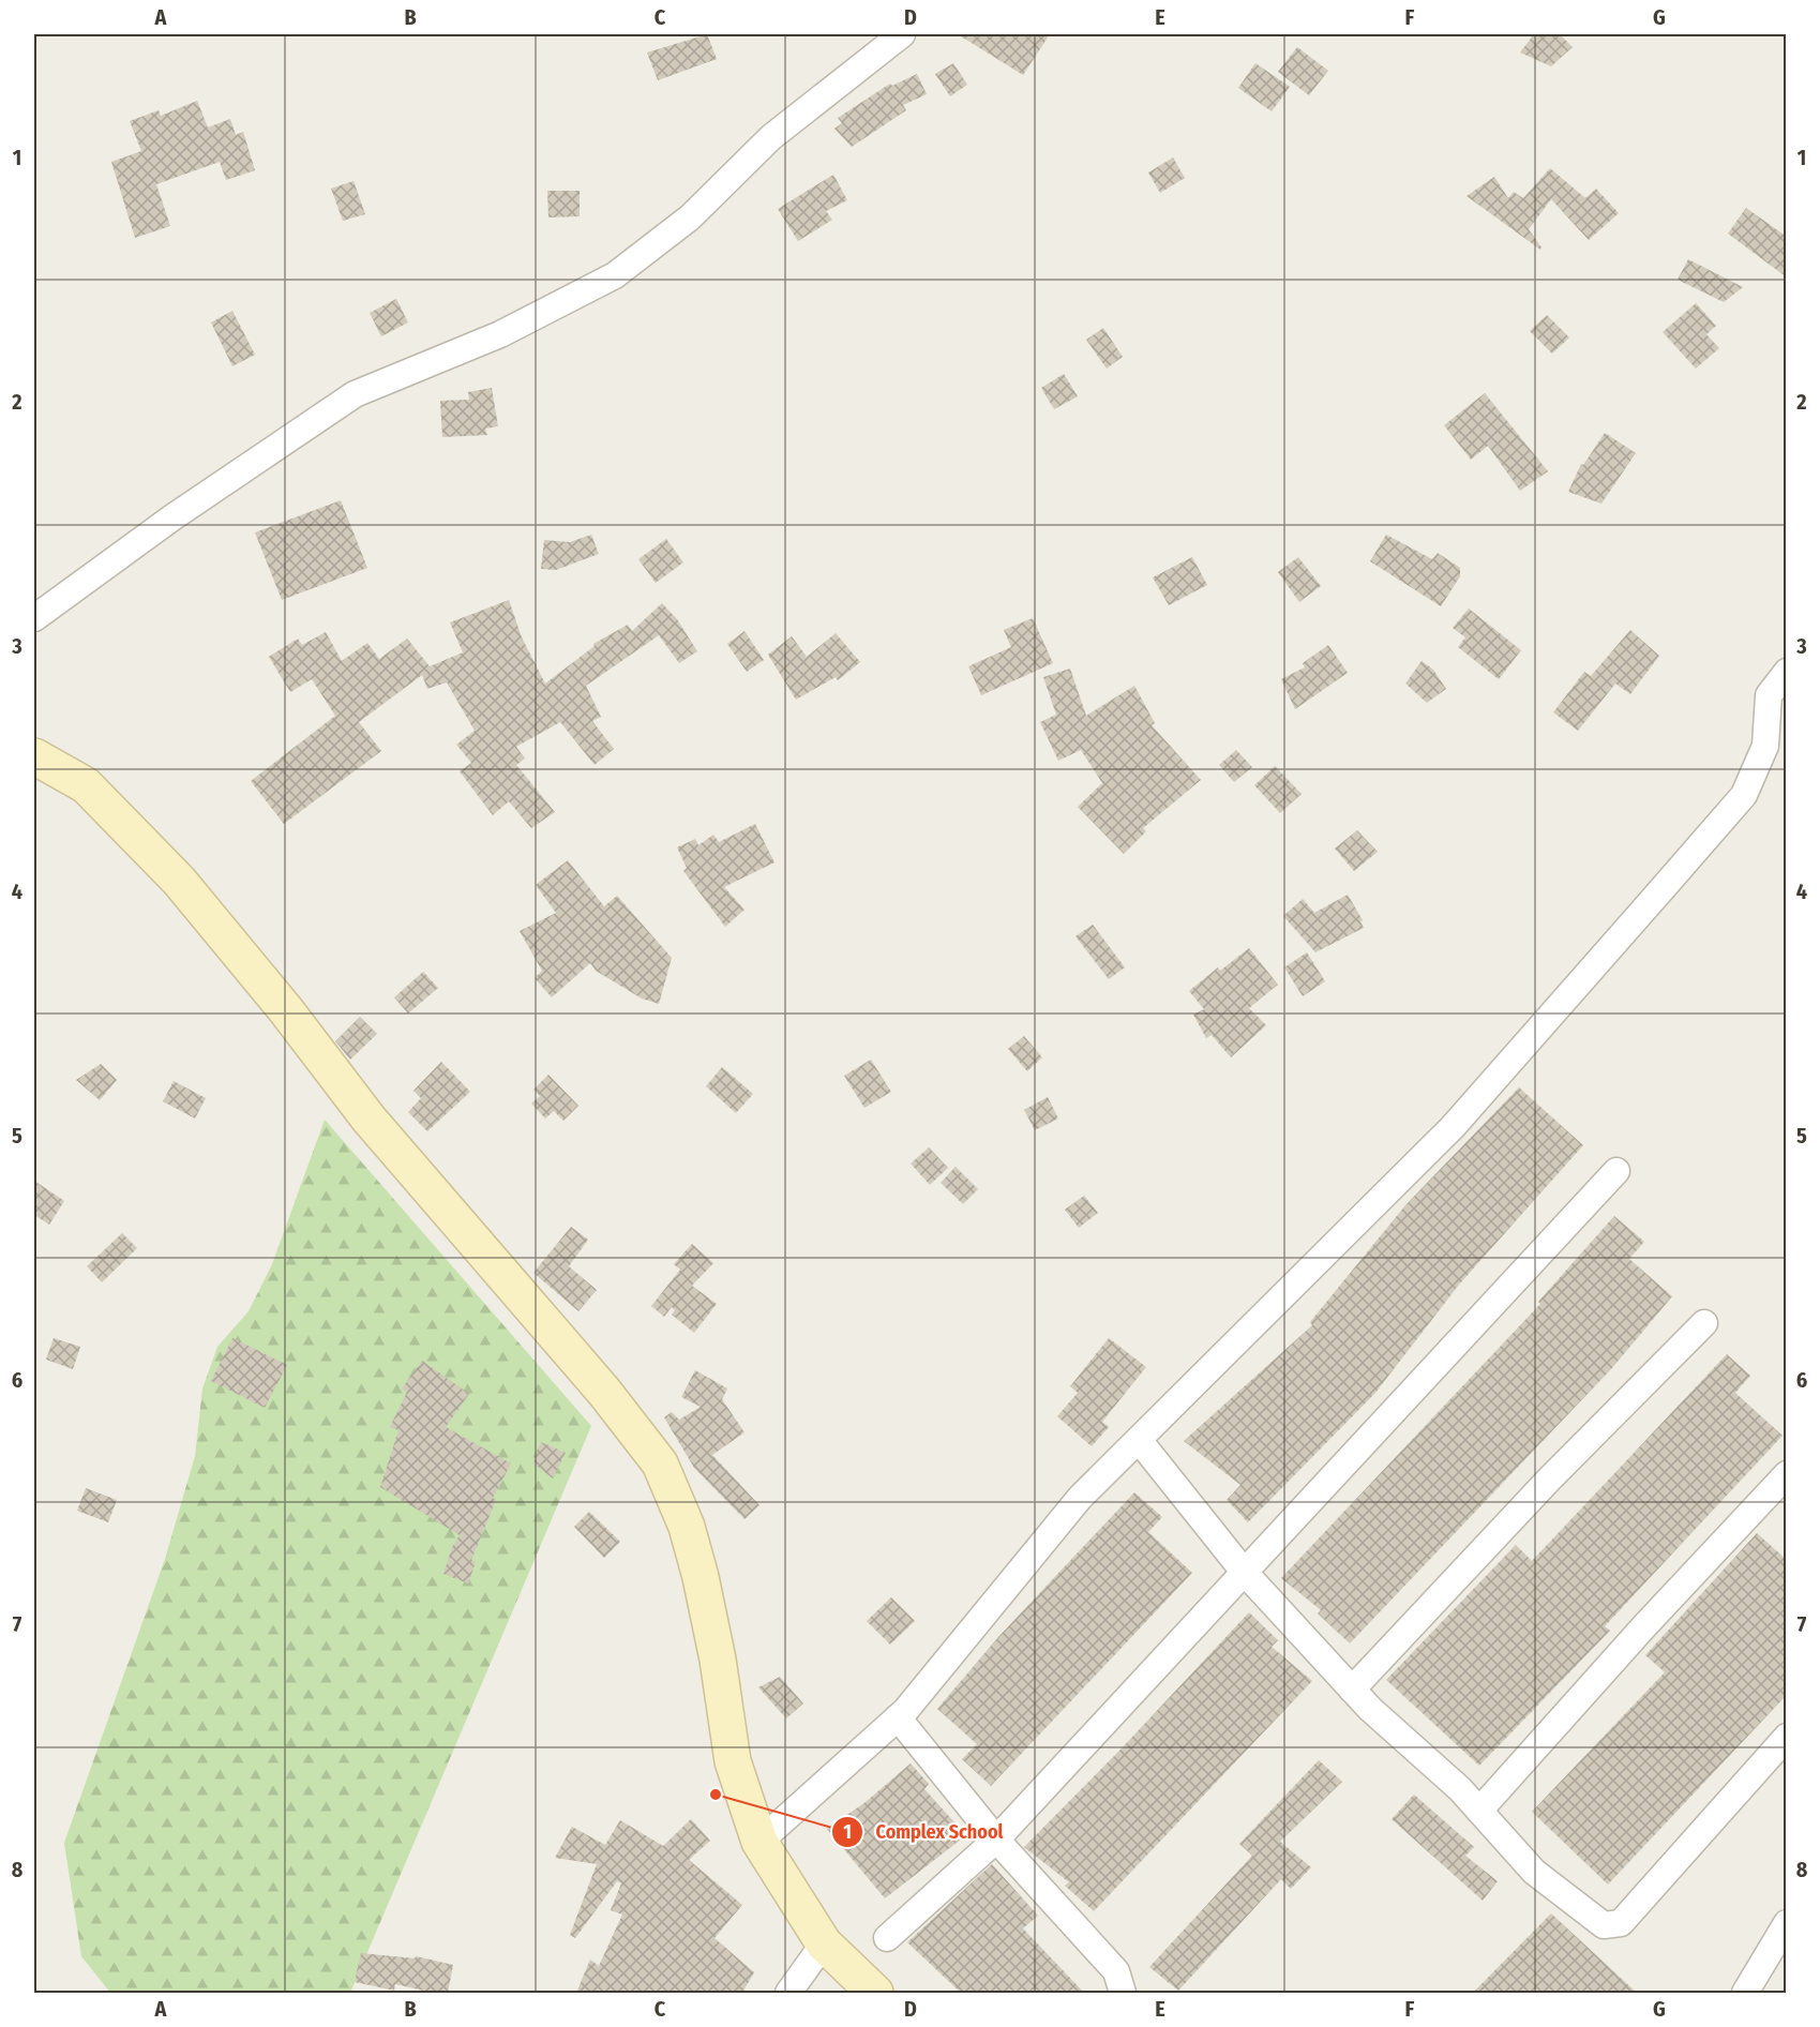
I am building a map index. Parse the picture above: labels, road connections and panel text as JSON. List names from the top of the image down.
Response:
{
  "places": ["Complex School"],
  "grid": {
    "columns": [
      "A",
      "B",
      "C",
      "D",
      "E",
      "F",
      "G"
    ],
    "rows": [
      "1",
      "2",
      "3",
      "4",
      "5",
      "6",
      "7",
      "8"
    ]
  }
}
